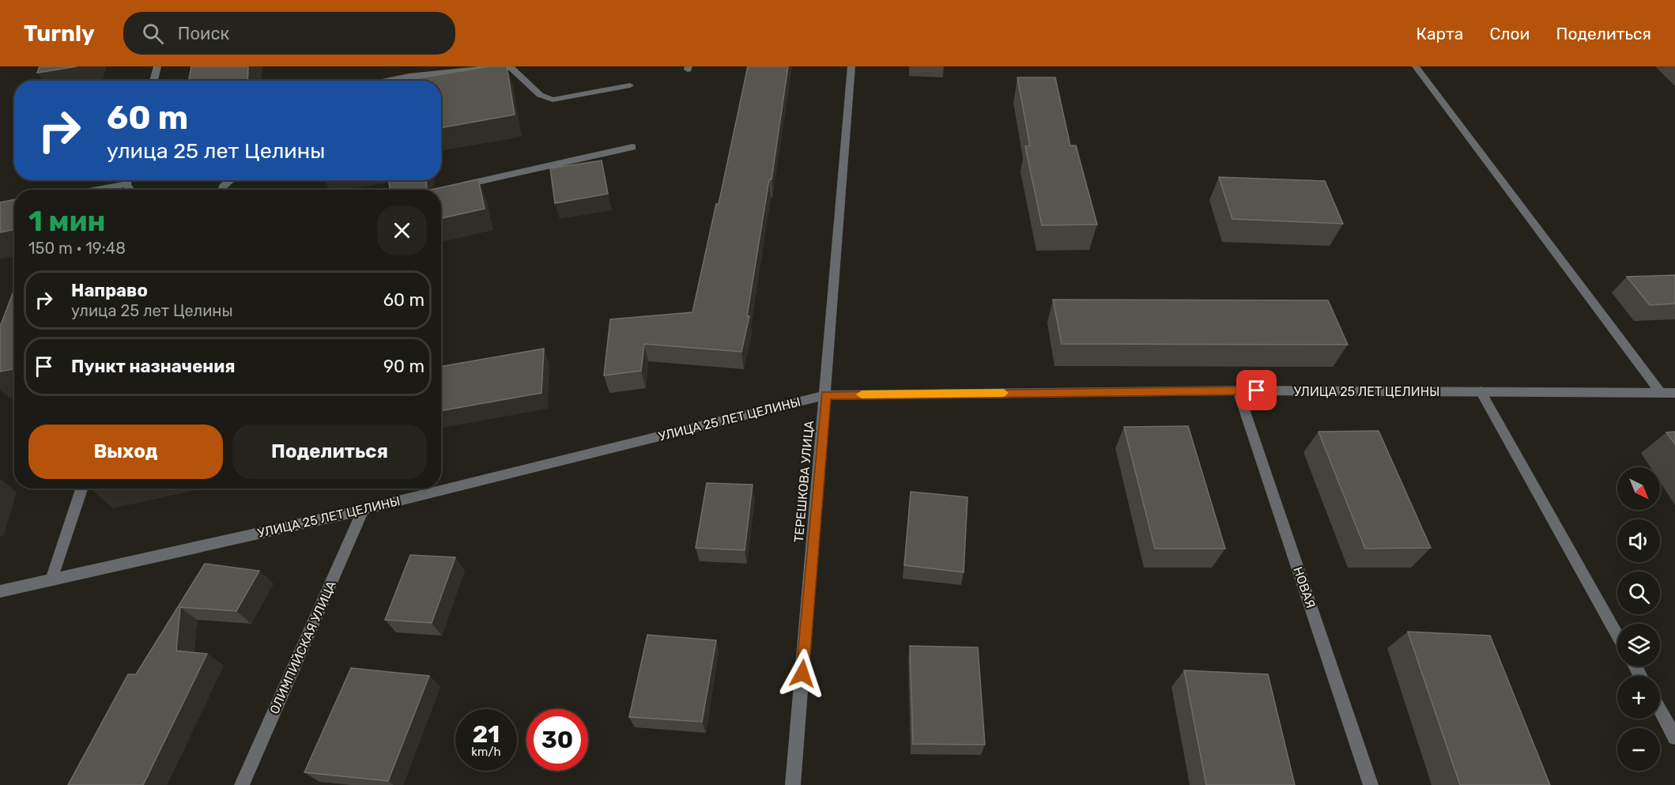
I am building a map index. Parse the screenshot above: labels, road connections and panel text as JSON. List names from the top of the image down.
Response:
{
  "streets": {
    "street": [
      "УЛИЦА 25 ЛЕТ ЦЕЛИНЫ",
      "ТЕРЕШКОВА УЛИЦА",
      "НОВАЯ",
      "ОЛИМПИЙСКАЯ УЛИЦА"
    ]
  },
  "crossings": [
    ["УЛИЦА 25 ЛЕТ ЦЕЛИНЫ", "ТЕРЕШКОВА УЛИЦА"],
    ["УЛИЦА 25 ЛЕТ ЦЕЛИНЫ", "НОВАЯ"],
    ["УЛИЦА 25 ЛЕТ ЦЕЛИНЫ", "ОЛИМПИЙСКАЯ УЛИЦА"]
  ],
  "north": "bottom right",
  "page": {
    "header": "Turnly",
    "search": "Поиск",
    "nav": ["Карта", "Слои", "Поделиться"],
    "turn": ["60 m", "улица 25 лет Целины"],
    "heading": ["1 мин", "150 m · 19:48"],
    "list": [
      {
        "name": "Направо",
        "note": "улица 25 лет Целины",
        "value": "60 m"
      },
      {
        "name": "Пункт назначения",
        "value": "90 m"
      }
    ],
    "buttons": ["Выход", "Поделиться"],
    "map_buttons": ["+", "−"],
    "speed": "21 km/h",
    "limit": "30"
  }
}
